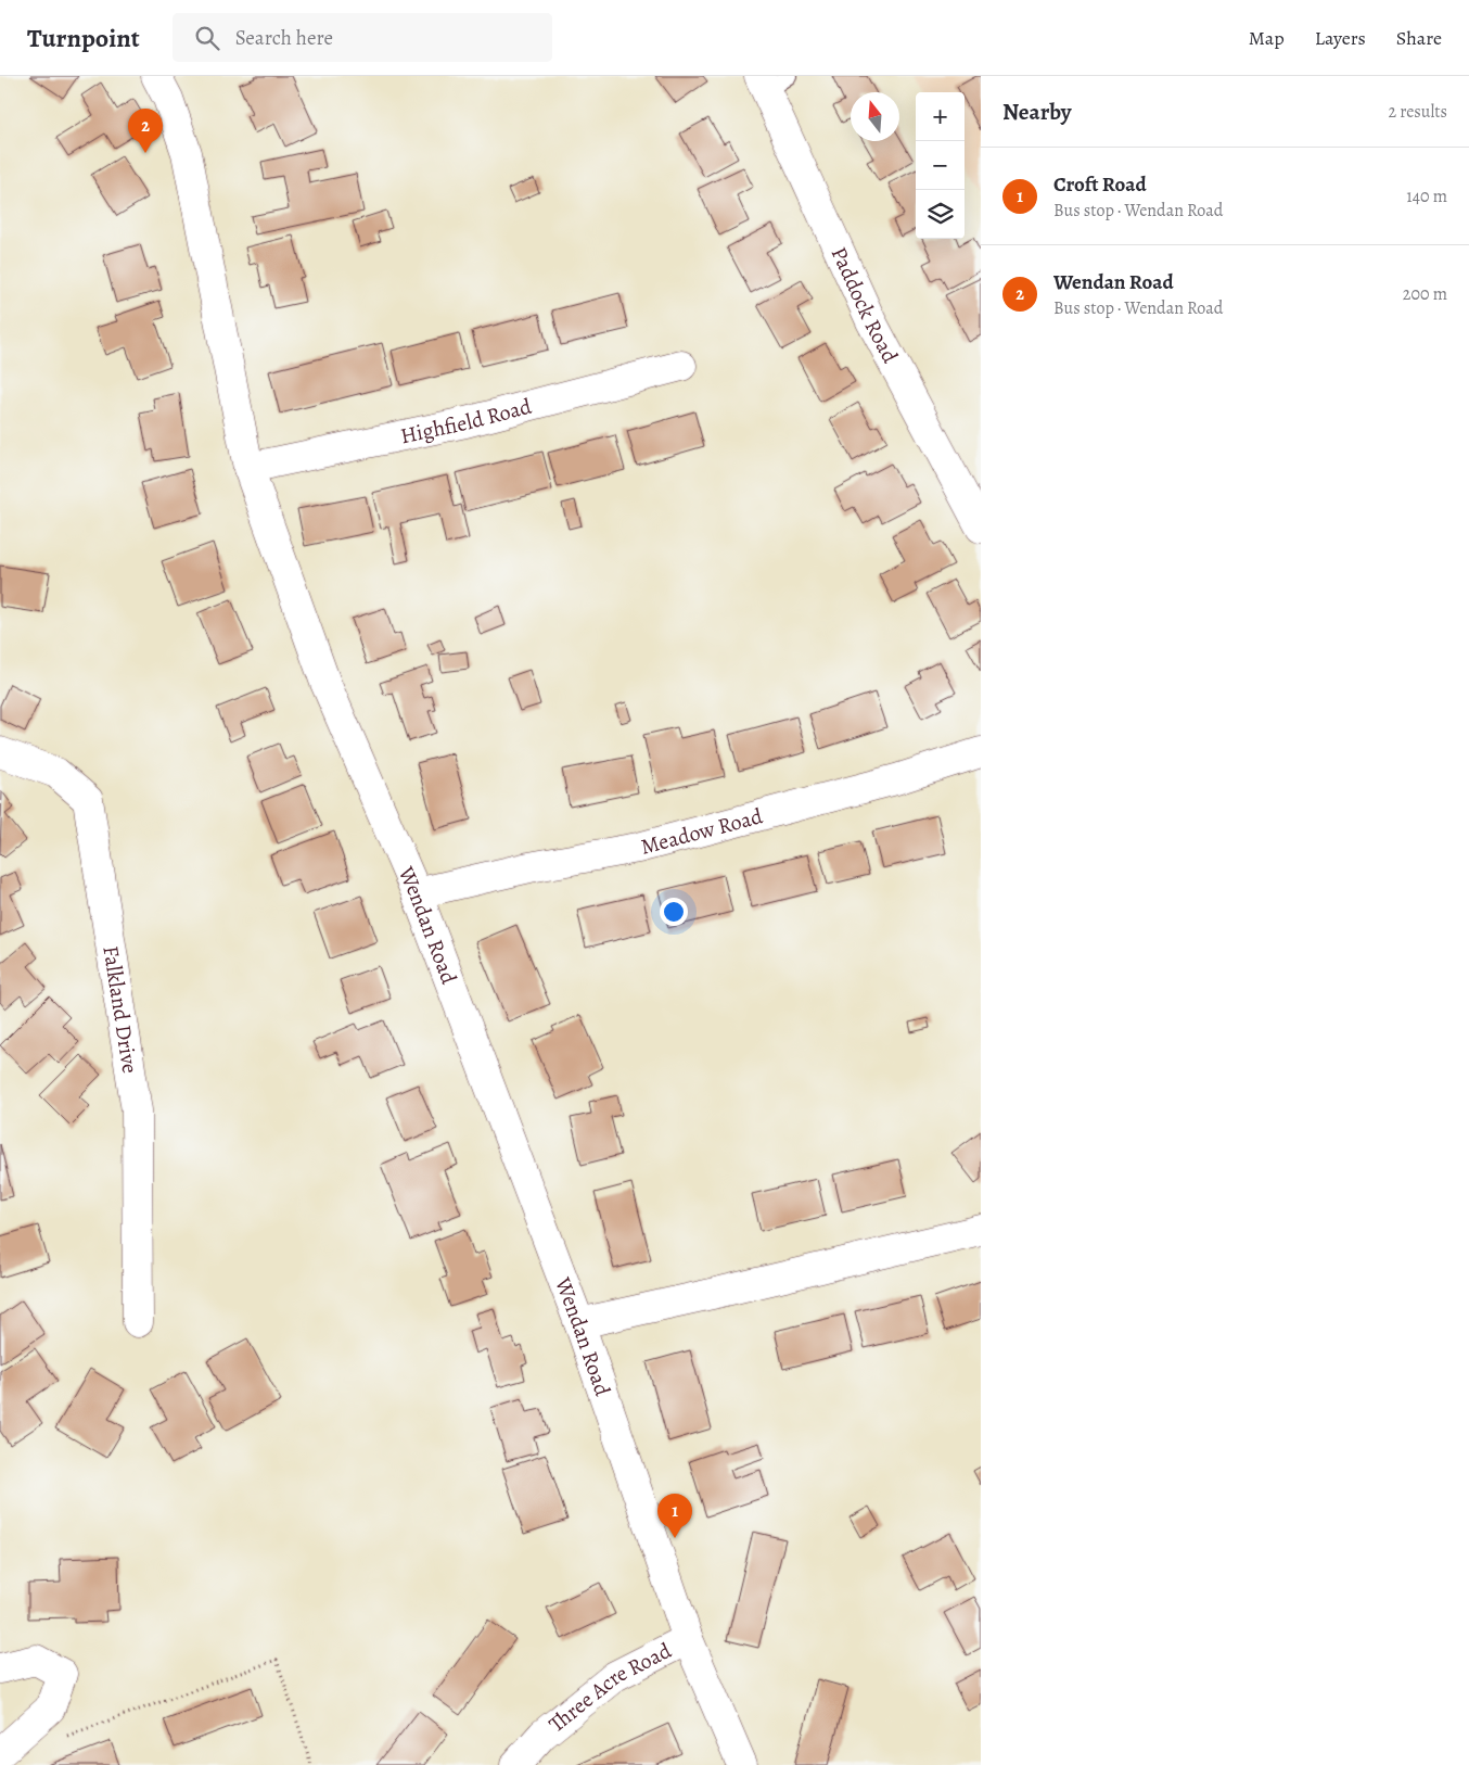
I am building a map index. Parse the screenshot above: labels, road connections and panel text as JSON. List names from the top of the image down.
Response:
{
  "streets": {
    "street": [
      "Paddock Road",
      "Highfield Road",
      "Meadow Road",
      "Wendan Road",
      "Falkland Drive",
      "Three Acre Road"
    ]
  },
  "crossings": [
    ["Highfield Road", "Wendan Road"],
    ["Meadow Road", "Wendan Road"],
    ["Wendan Road", "Three Acre Road"]
  ],
  "north": "top",
  "page": {
    "header": "Turnpoint",
    "search": "Search here",
    "nav": ["Map", "Layers", "Share"],
    "heading": ["Nearby", "2 results"],
    "map_buttons": ["+", "−"],
    "pins": ["2", "1"],
    "list": [
      {
        "mark": "1",
        "name": "Croft Road",
        "note": "Bus stop · Wendan Road",
        "value": "140 m"
      },
      {
        "mark": "2",
        "name": "Wendan Road",
        "note": "Bus stop · Wendan Road",
        "value": "200 m"
      }
    ]
  }
}
